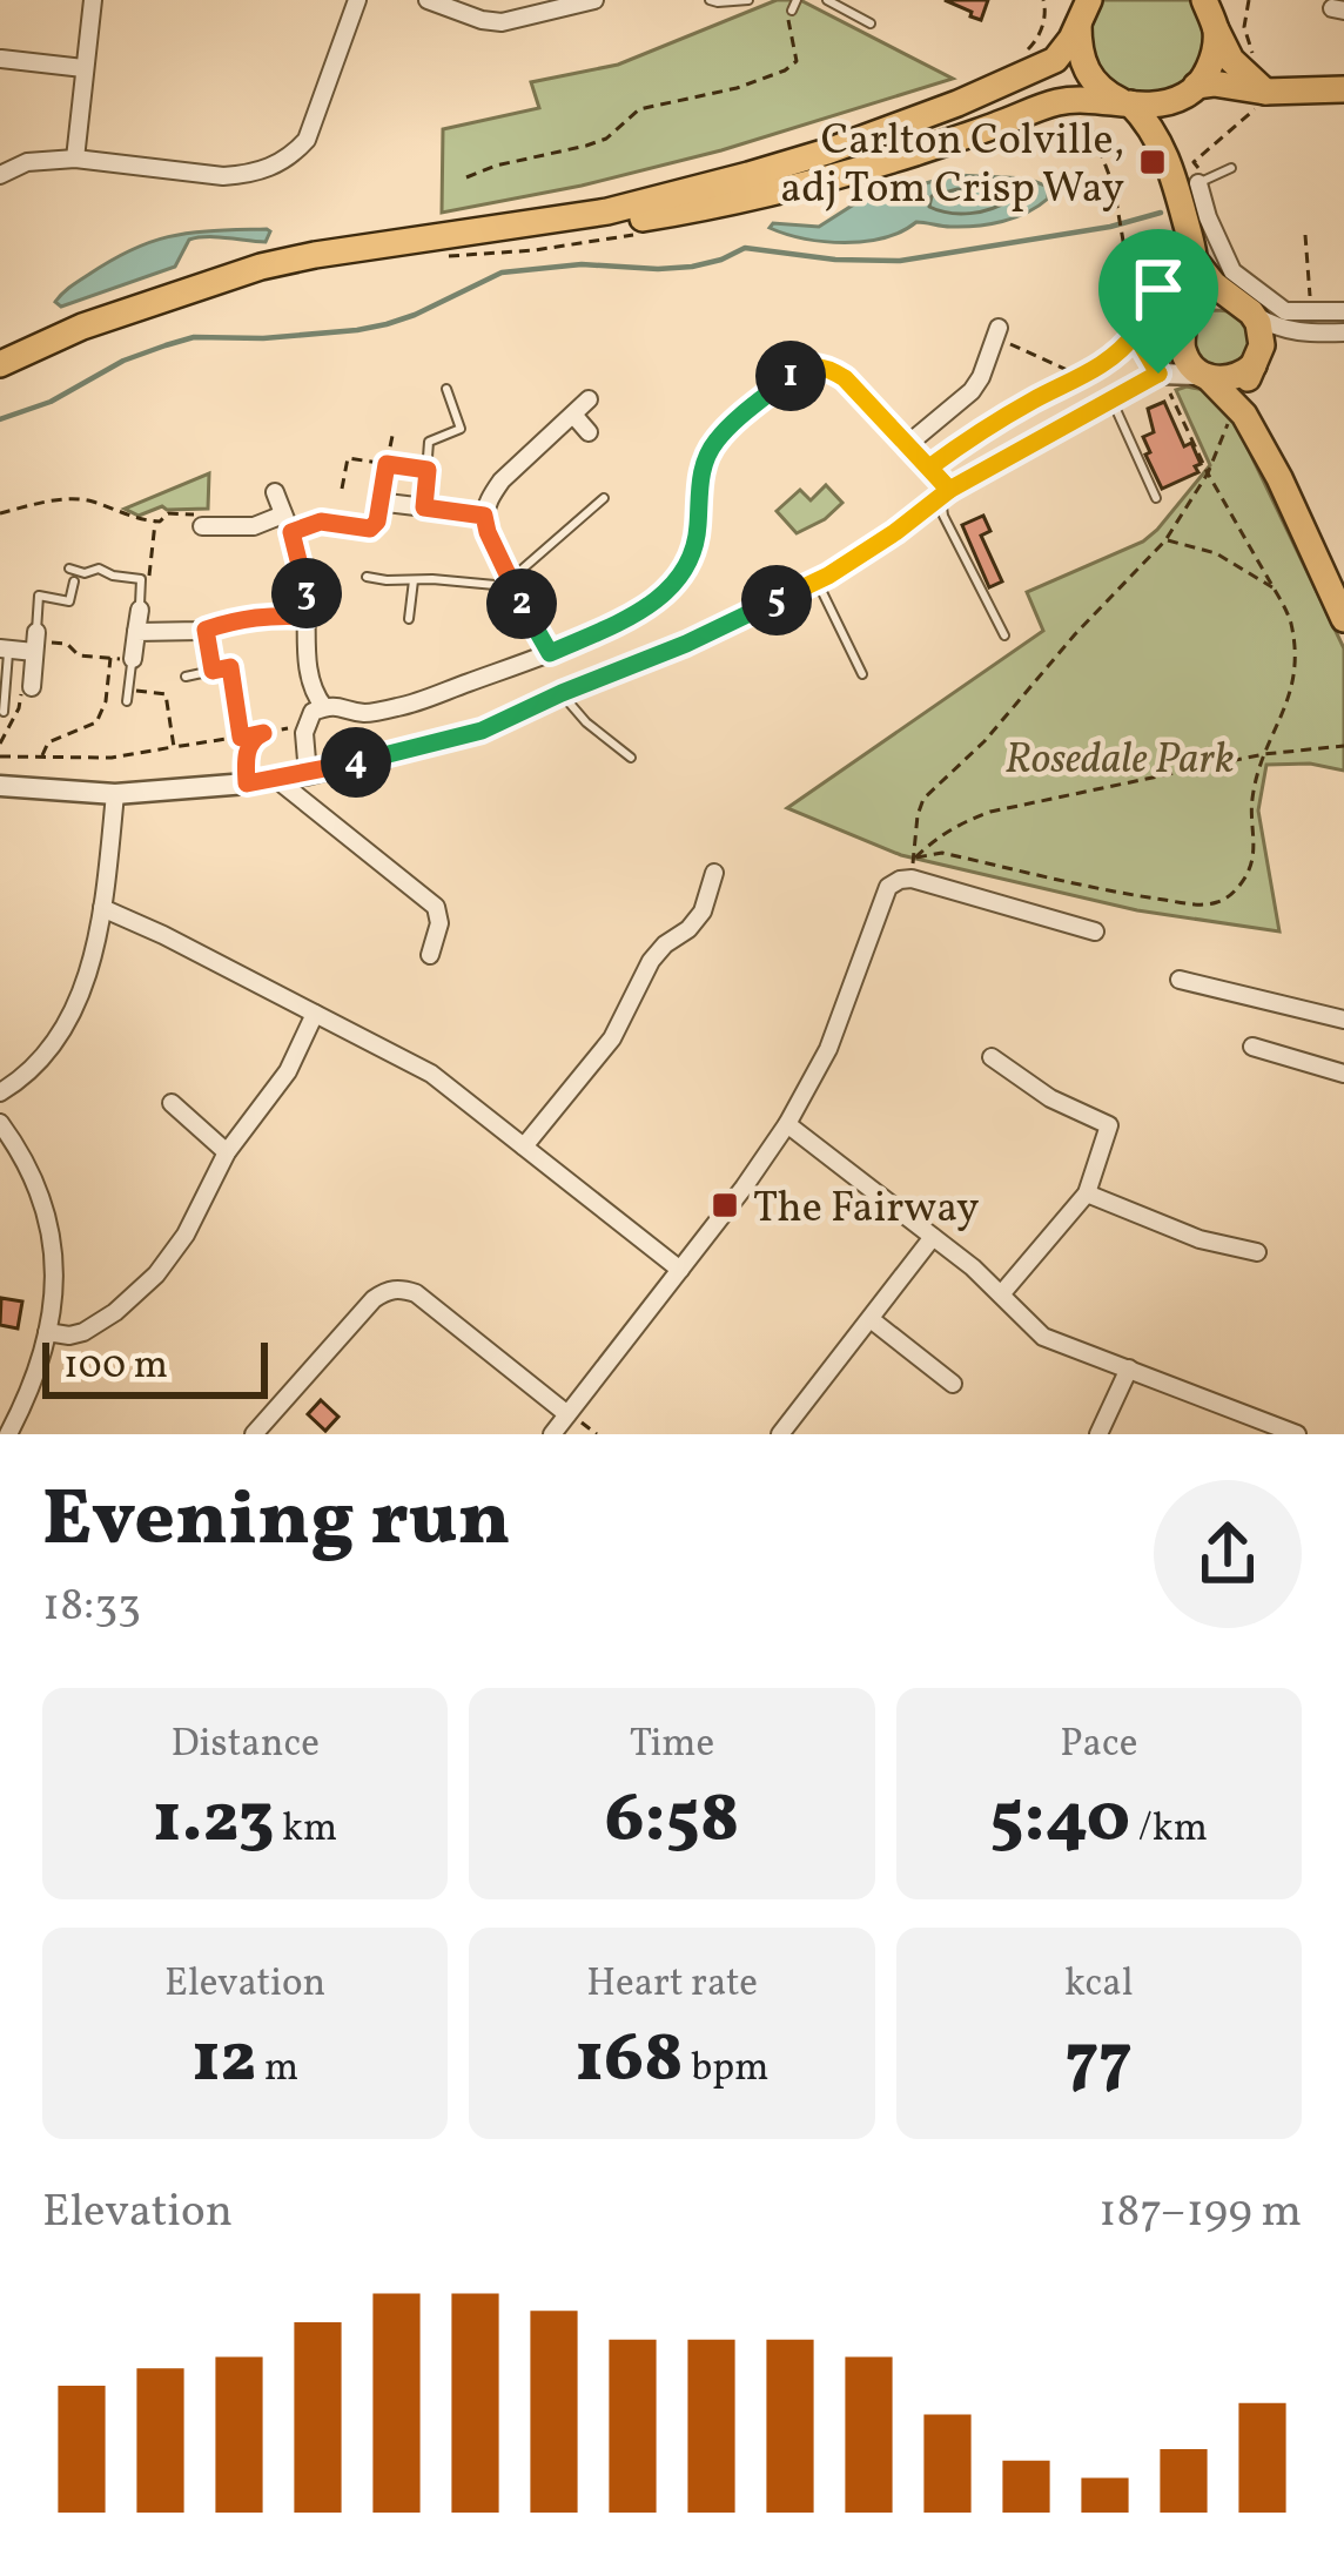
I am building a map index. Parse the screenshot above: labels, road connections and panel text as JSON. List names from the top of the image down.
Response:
{
  "parks": ["Rosedale Park"],
  "places": {
    "transit": ["Carlton Colville, adj Tom Crisp Way", "The Fairway"]
  },
  "scale_bar": "100 m",
  "page": {
    "pins": [
      "1",
      "3",
      "5",
      "2",
      "4"
    ],
    "scale": "100 m",
    "heading": ["Evening run", "18:33"],
    "stats": [
      ["Distance", "1.23 km"],
      ["Time", "6:58"],
      ["Pace", "5:40 /km"],
      ["Elevation", "12 m"],
      ["Heart rate", "168 bpm"],
      ["kcal", "77"]
    ],
    "chart": ["Elevation", "187–199 m"]
  }
}
